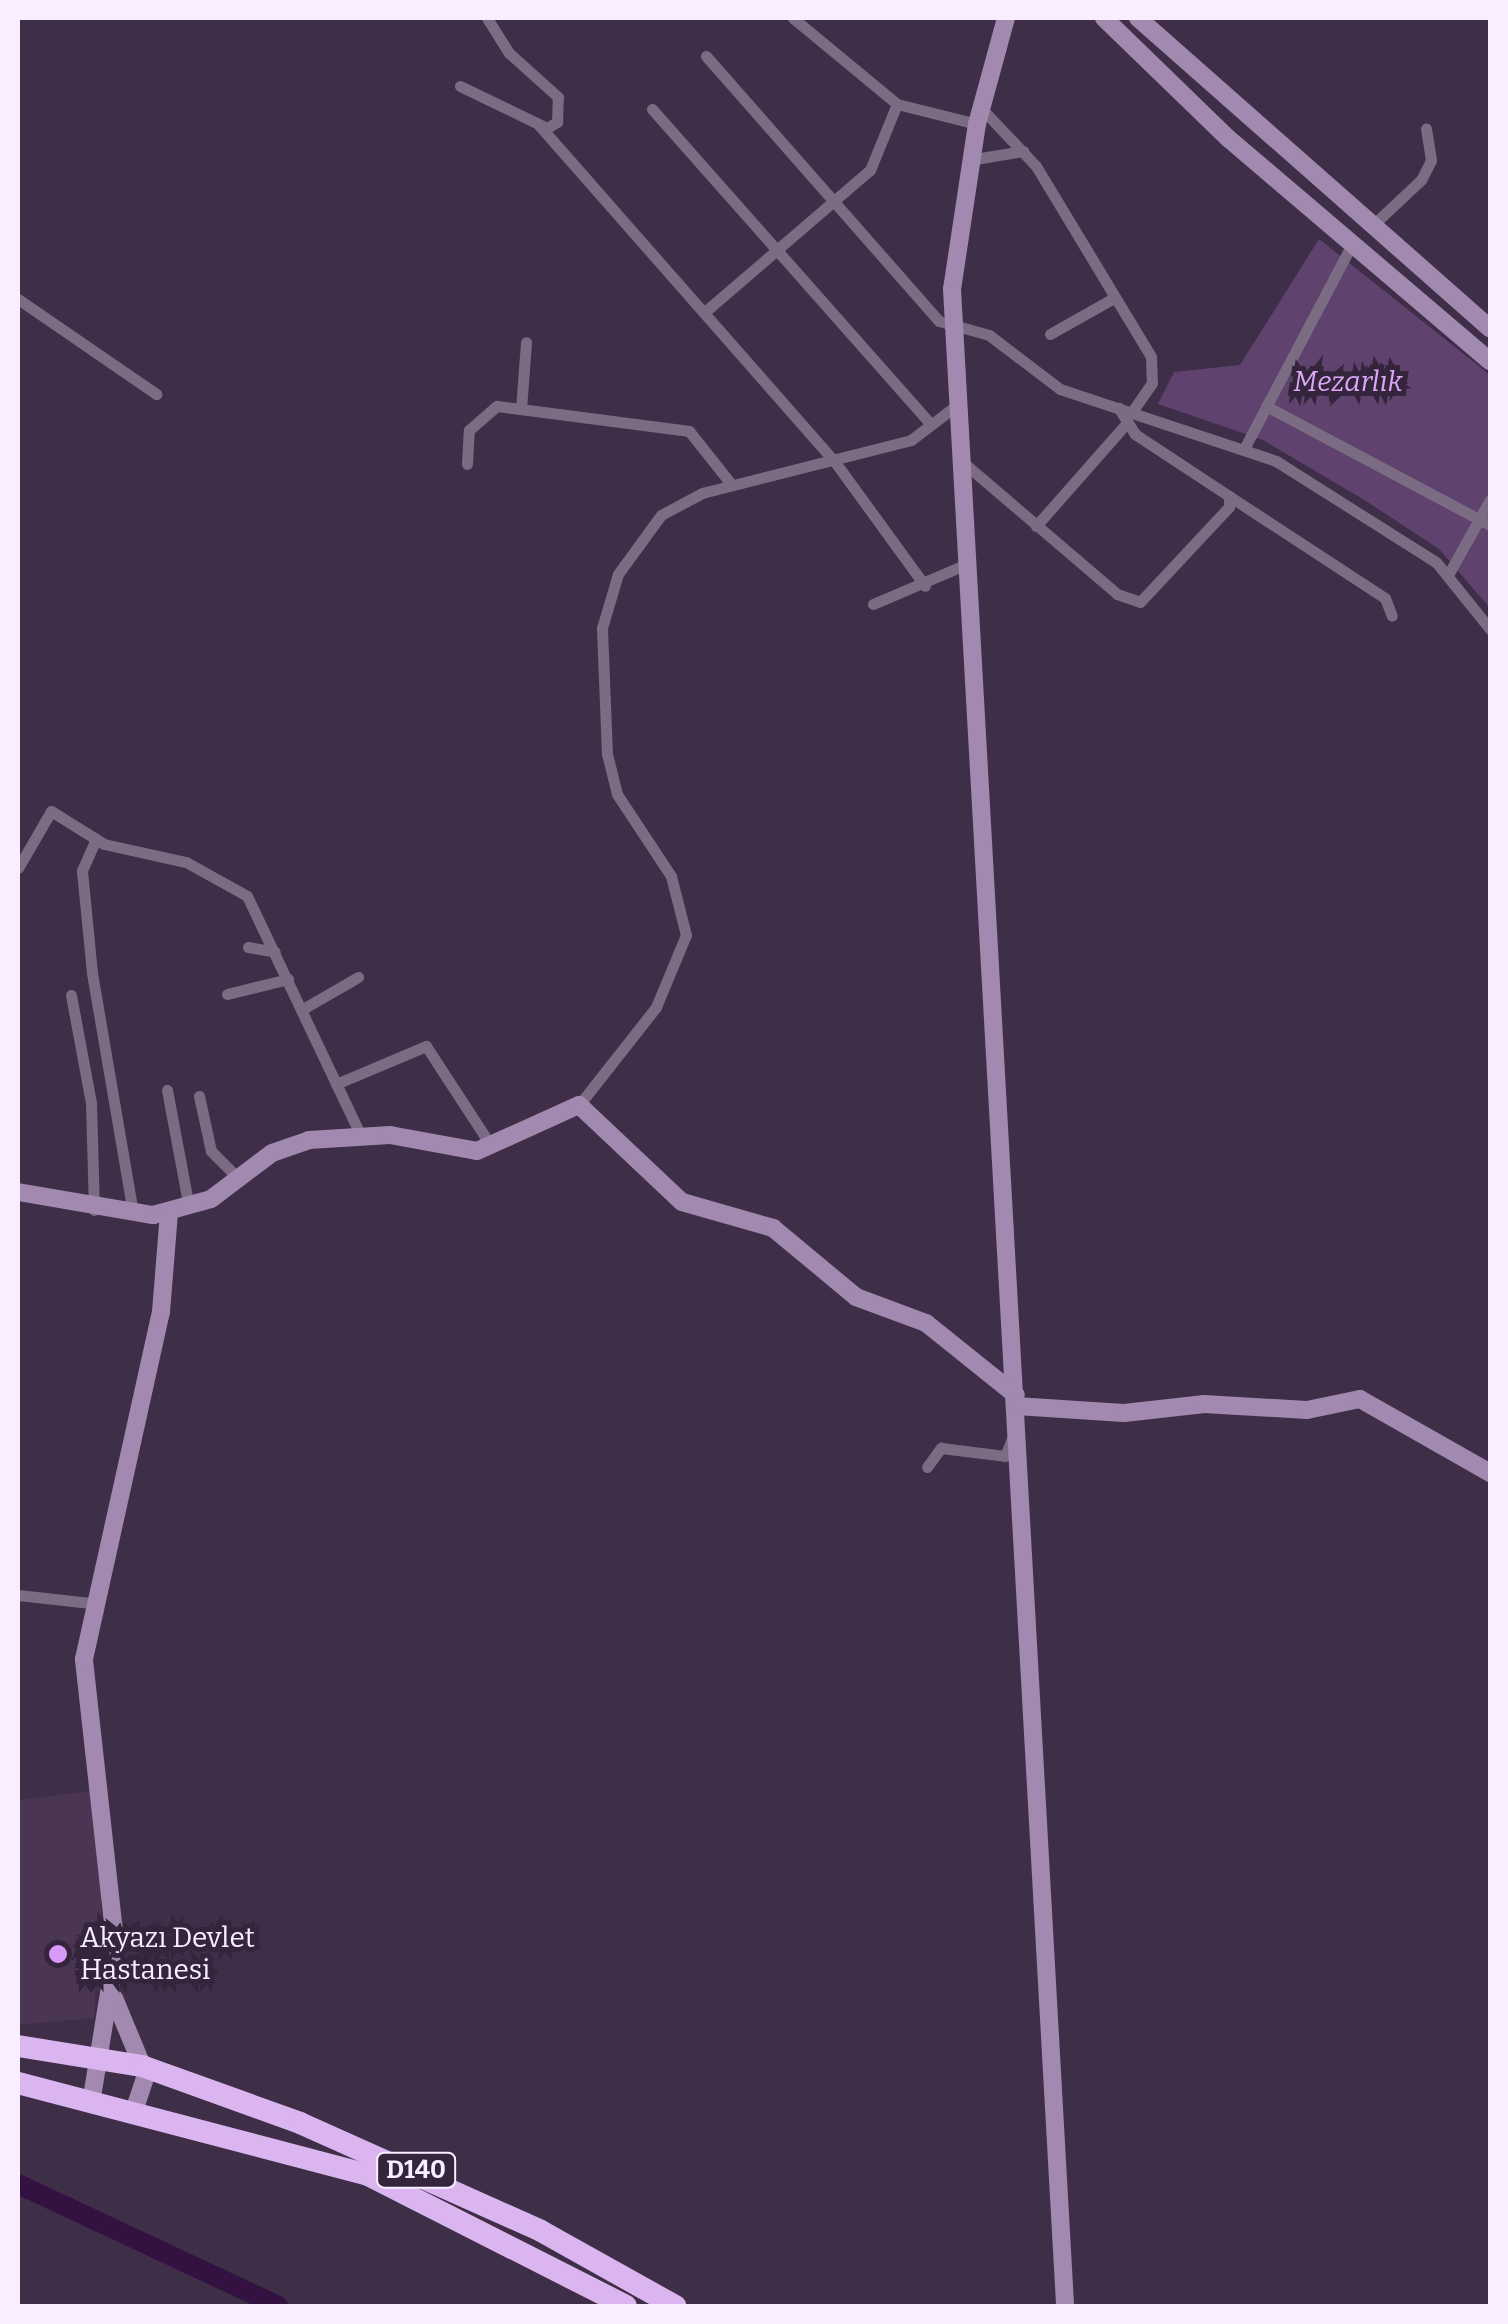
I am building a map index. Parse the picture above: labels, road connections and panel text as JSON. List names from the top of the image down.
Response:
{
  "streets": {
    "highway": ["D140"]
  },
  "parks": ["Mezarlık"],
  "places": ["Akyazı Devlet Hastanesi"]
}
